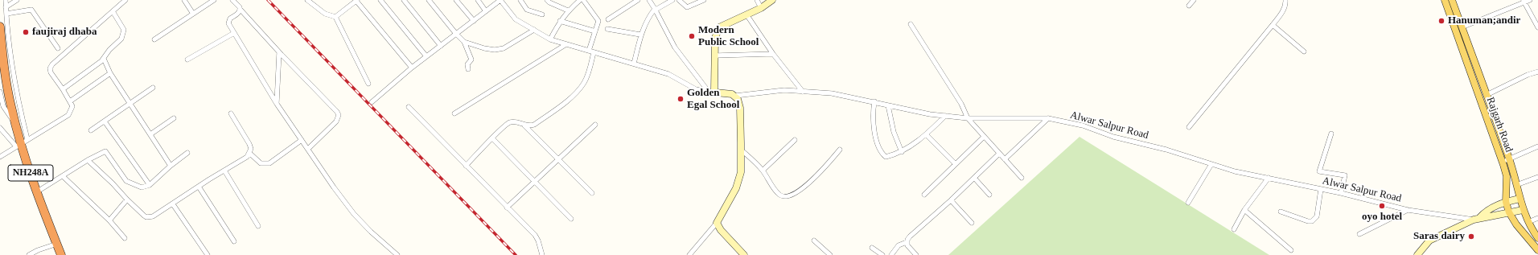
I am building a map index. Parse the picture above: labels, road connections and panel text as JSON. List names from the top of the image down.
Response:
{
  "streets": {
    "highway": ["NH248A"],
    "main road": ["Rajgarh Road"],
    "street": ["Alwar Salpur Road"]
  },
  "places": [
    "Hanuman;andir",
    "faujiraj dhaba",
    "Modern Public School",
    "Golden Egal School",
    "oyo hotel",
    "Saras dairy"
  ]
}
